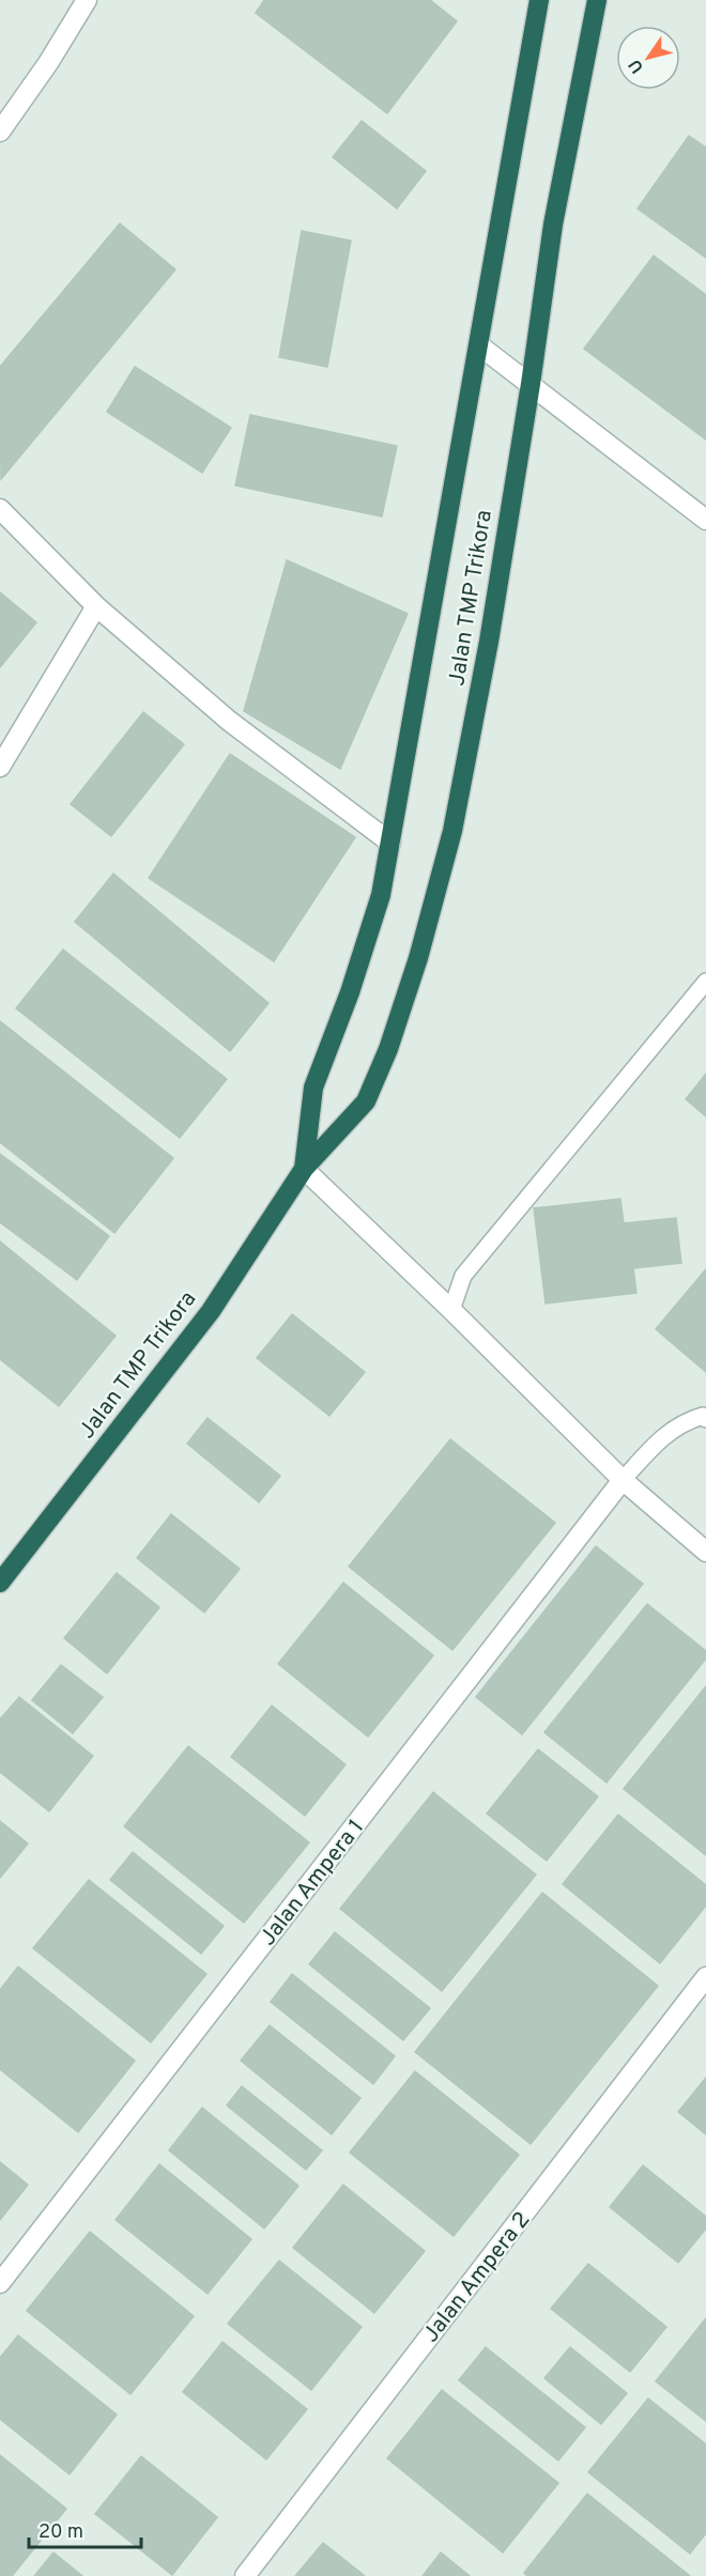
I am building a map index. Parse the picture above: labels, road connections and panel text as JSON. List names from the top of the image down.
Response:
{
  "streets": {
    "highway": ["Jalan TMP Trikora"],
    "street": ["Jalan Ampera 1", "Jalan Ampera 2"]
  },
  "scale_bar": "20 m",
  "north": "bottom left"
}
